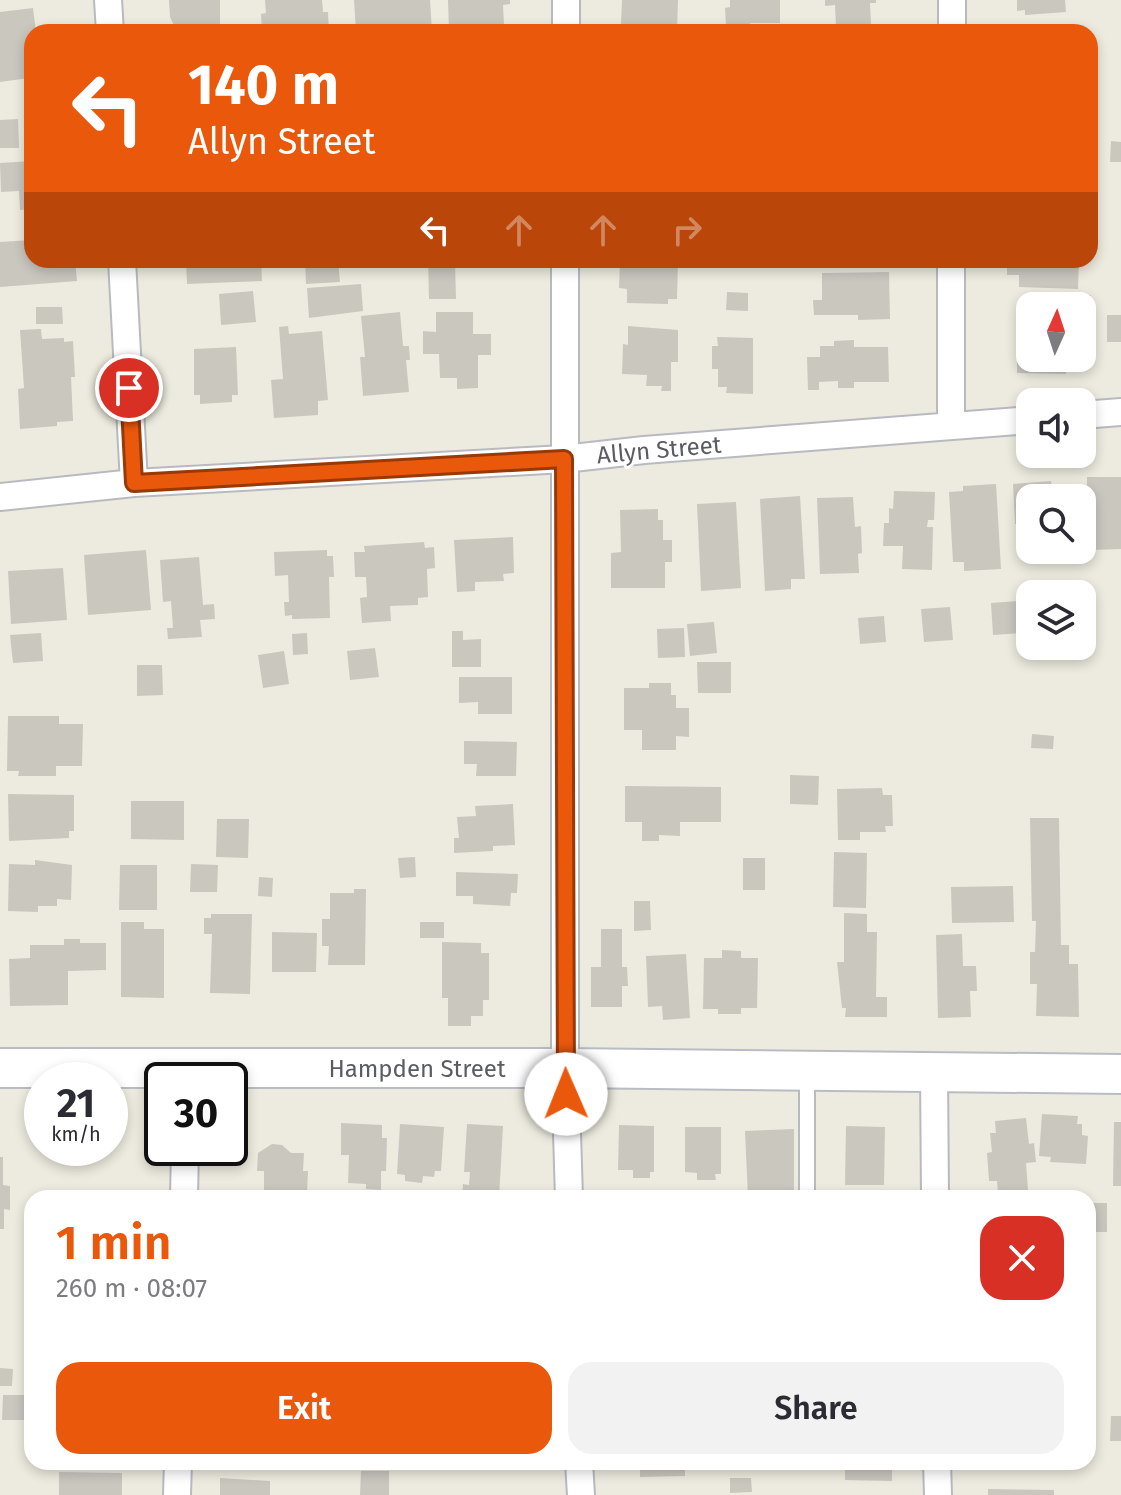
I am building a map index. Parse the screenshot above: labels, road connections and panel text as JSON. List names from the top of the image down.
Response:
{
  "streets": {
    "main road": ["Hampden Street"],
    "street": ["Allyn Street"]
  },
  "north": "top",
  "page": {
    "turn": ["140 m", "Allyn Street"],
    "speed": "21 km/h",
    "limit": "30",
    "heading": ["1 min", "260 m · 08:07"],
    "buttons": ["Exit", "Share"]
  }
}
